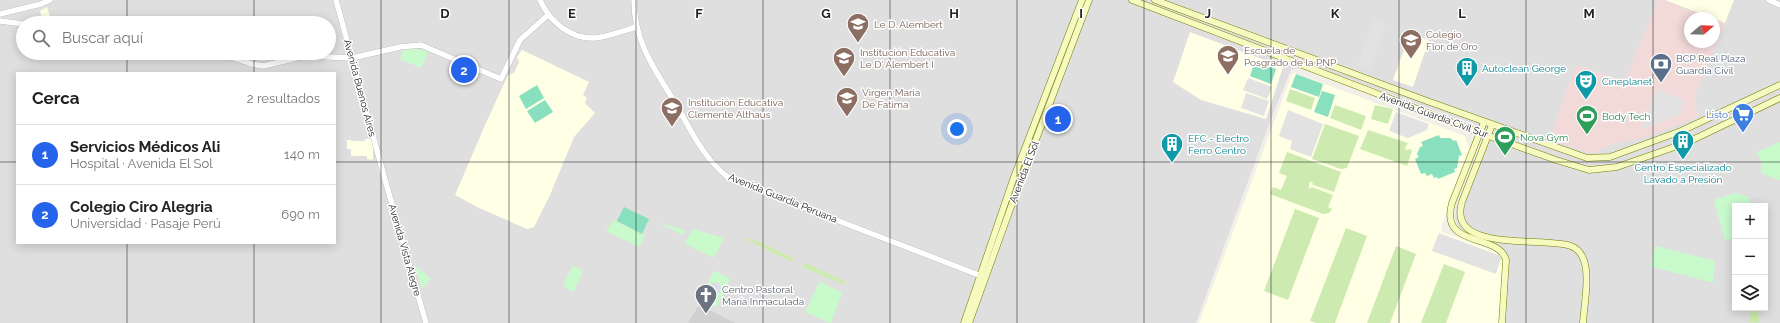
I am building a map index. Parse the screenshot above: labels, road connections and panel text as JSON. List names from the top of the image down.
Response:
{
  "streets": {
    "main road": ["Avenida Guardia Civil Sur", "Avenida El Sol"],
    "street": ["Avenida Buenos Aires", "Avenida Guardia Peruana", "Avenida Vista Alegre"]
  },
  "crossings": [
    ["Avenida Buenos Aires", "Avenida Vista Alegre"],
    ["Avenida El Sol", "Avenida Guardia Peruana"]
  ],
  "places": {
    "school or university": [
      "Le D. Alembert",
      "Colegio Flor de Oro",
      "Escuela de Posgrado de la PNP",
      "Institución Educativa Le D' Alembert I",
      "Virgen Maria De Fatima",
      "Institución Educativa Clemente Althaus"
    ],
    "bank": ["BCP Real Plaza Guardia Civil"],
    "building": ["Autoclean George", "Centro Especializado Lavado a Presión", "EFC - Electro Ferro Centro"],
    "theatre": ["Cineplanet"],
    "supermarket": ["Listo"],
    "sports": ["Body Tech", "Nova Gym"],
    "church": ["Centro Pastoral María Inmaculada"]
  },
  "north": "right",
  "page": {
    "search": "Buscar aquí",
    "pins": ["2", "1"],
    "heading": ["Cerca", "2 resultados"],
    "list": [
      {
        "mark": "1",
        "name": "Servicios Médicos Ali",
        "note": "Hospital · Avenida El Sol",
        "value": "140 m"
      },
      {
        "mark": "2",
        "name": "Colegio Ciro Alegria",
        "note": "Universidad · Pasaje Perú",
        "value": "690 m"
      }
    ],
    "map_buttons": ["+", "−"]
  },
  "grid": {
    "columns": [
      "D",
      "E",
      "F",
      "G",
      "H",
      "I",
      "J",
      "K",
      "L",
      "M"
    ]
  }
}
